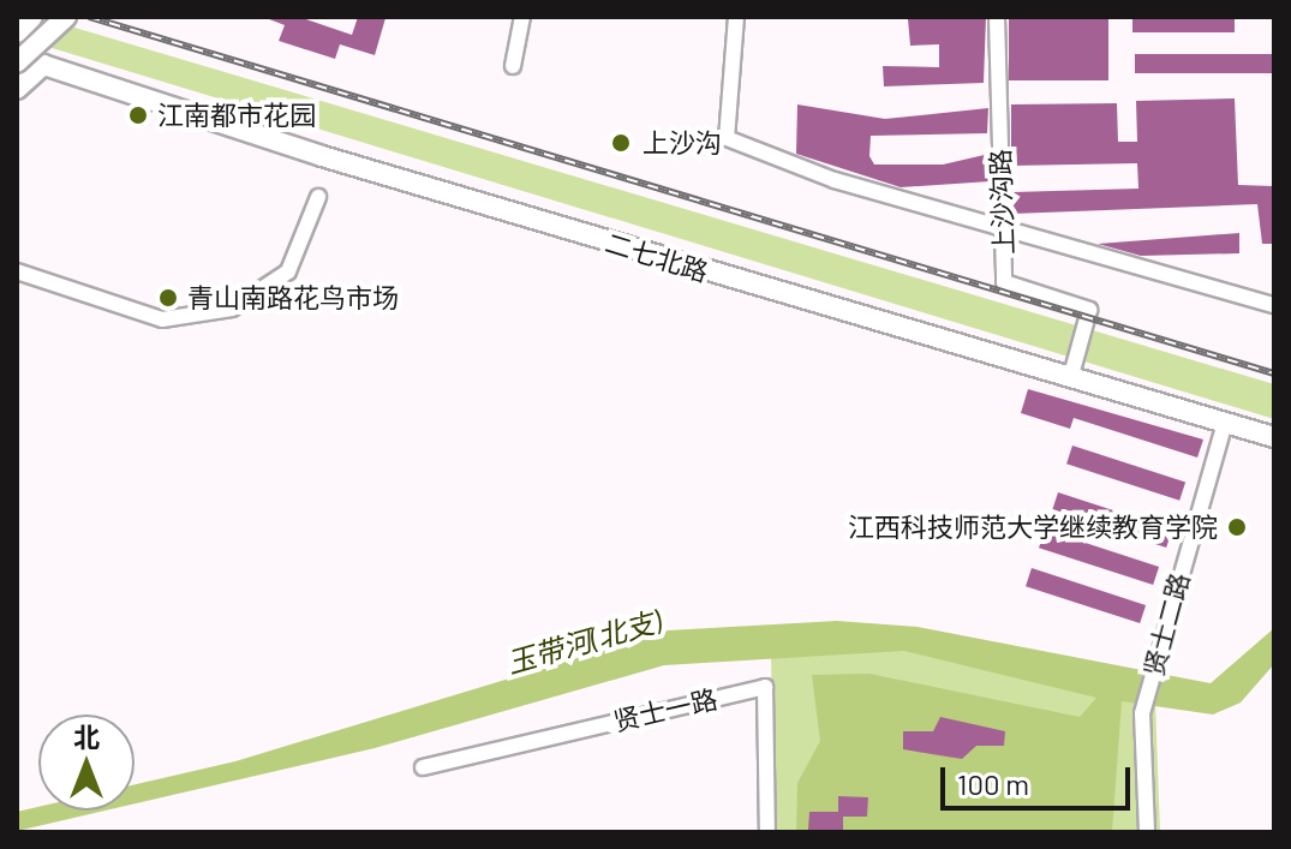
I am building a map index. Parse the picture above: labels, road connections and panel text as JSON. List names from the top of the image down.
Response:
{
  "streets": {
    "main road": ["二七北路"],
    "street": ["上沙沟路", "贤士二路", "贤士一路"]
  },
  "crossings": [
    ["上沙沟路", "二七北路"],
    ["二七北路", "贤士二路"]
  ],
  "water": ["玉带河(北支)"],
  "places": [
    "江南都市花园",
    "上沙沟",
    "青山南路花鸟市场",
    "江西科技师范大学继续教育学院"
  ],
  "scale_bar": "100 m",
  "north": "top"
}
